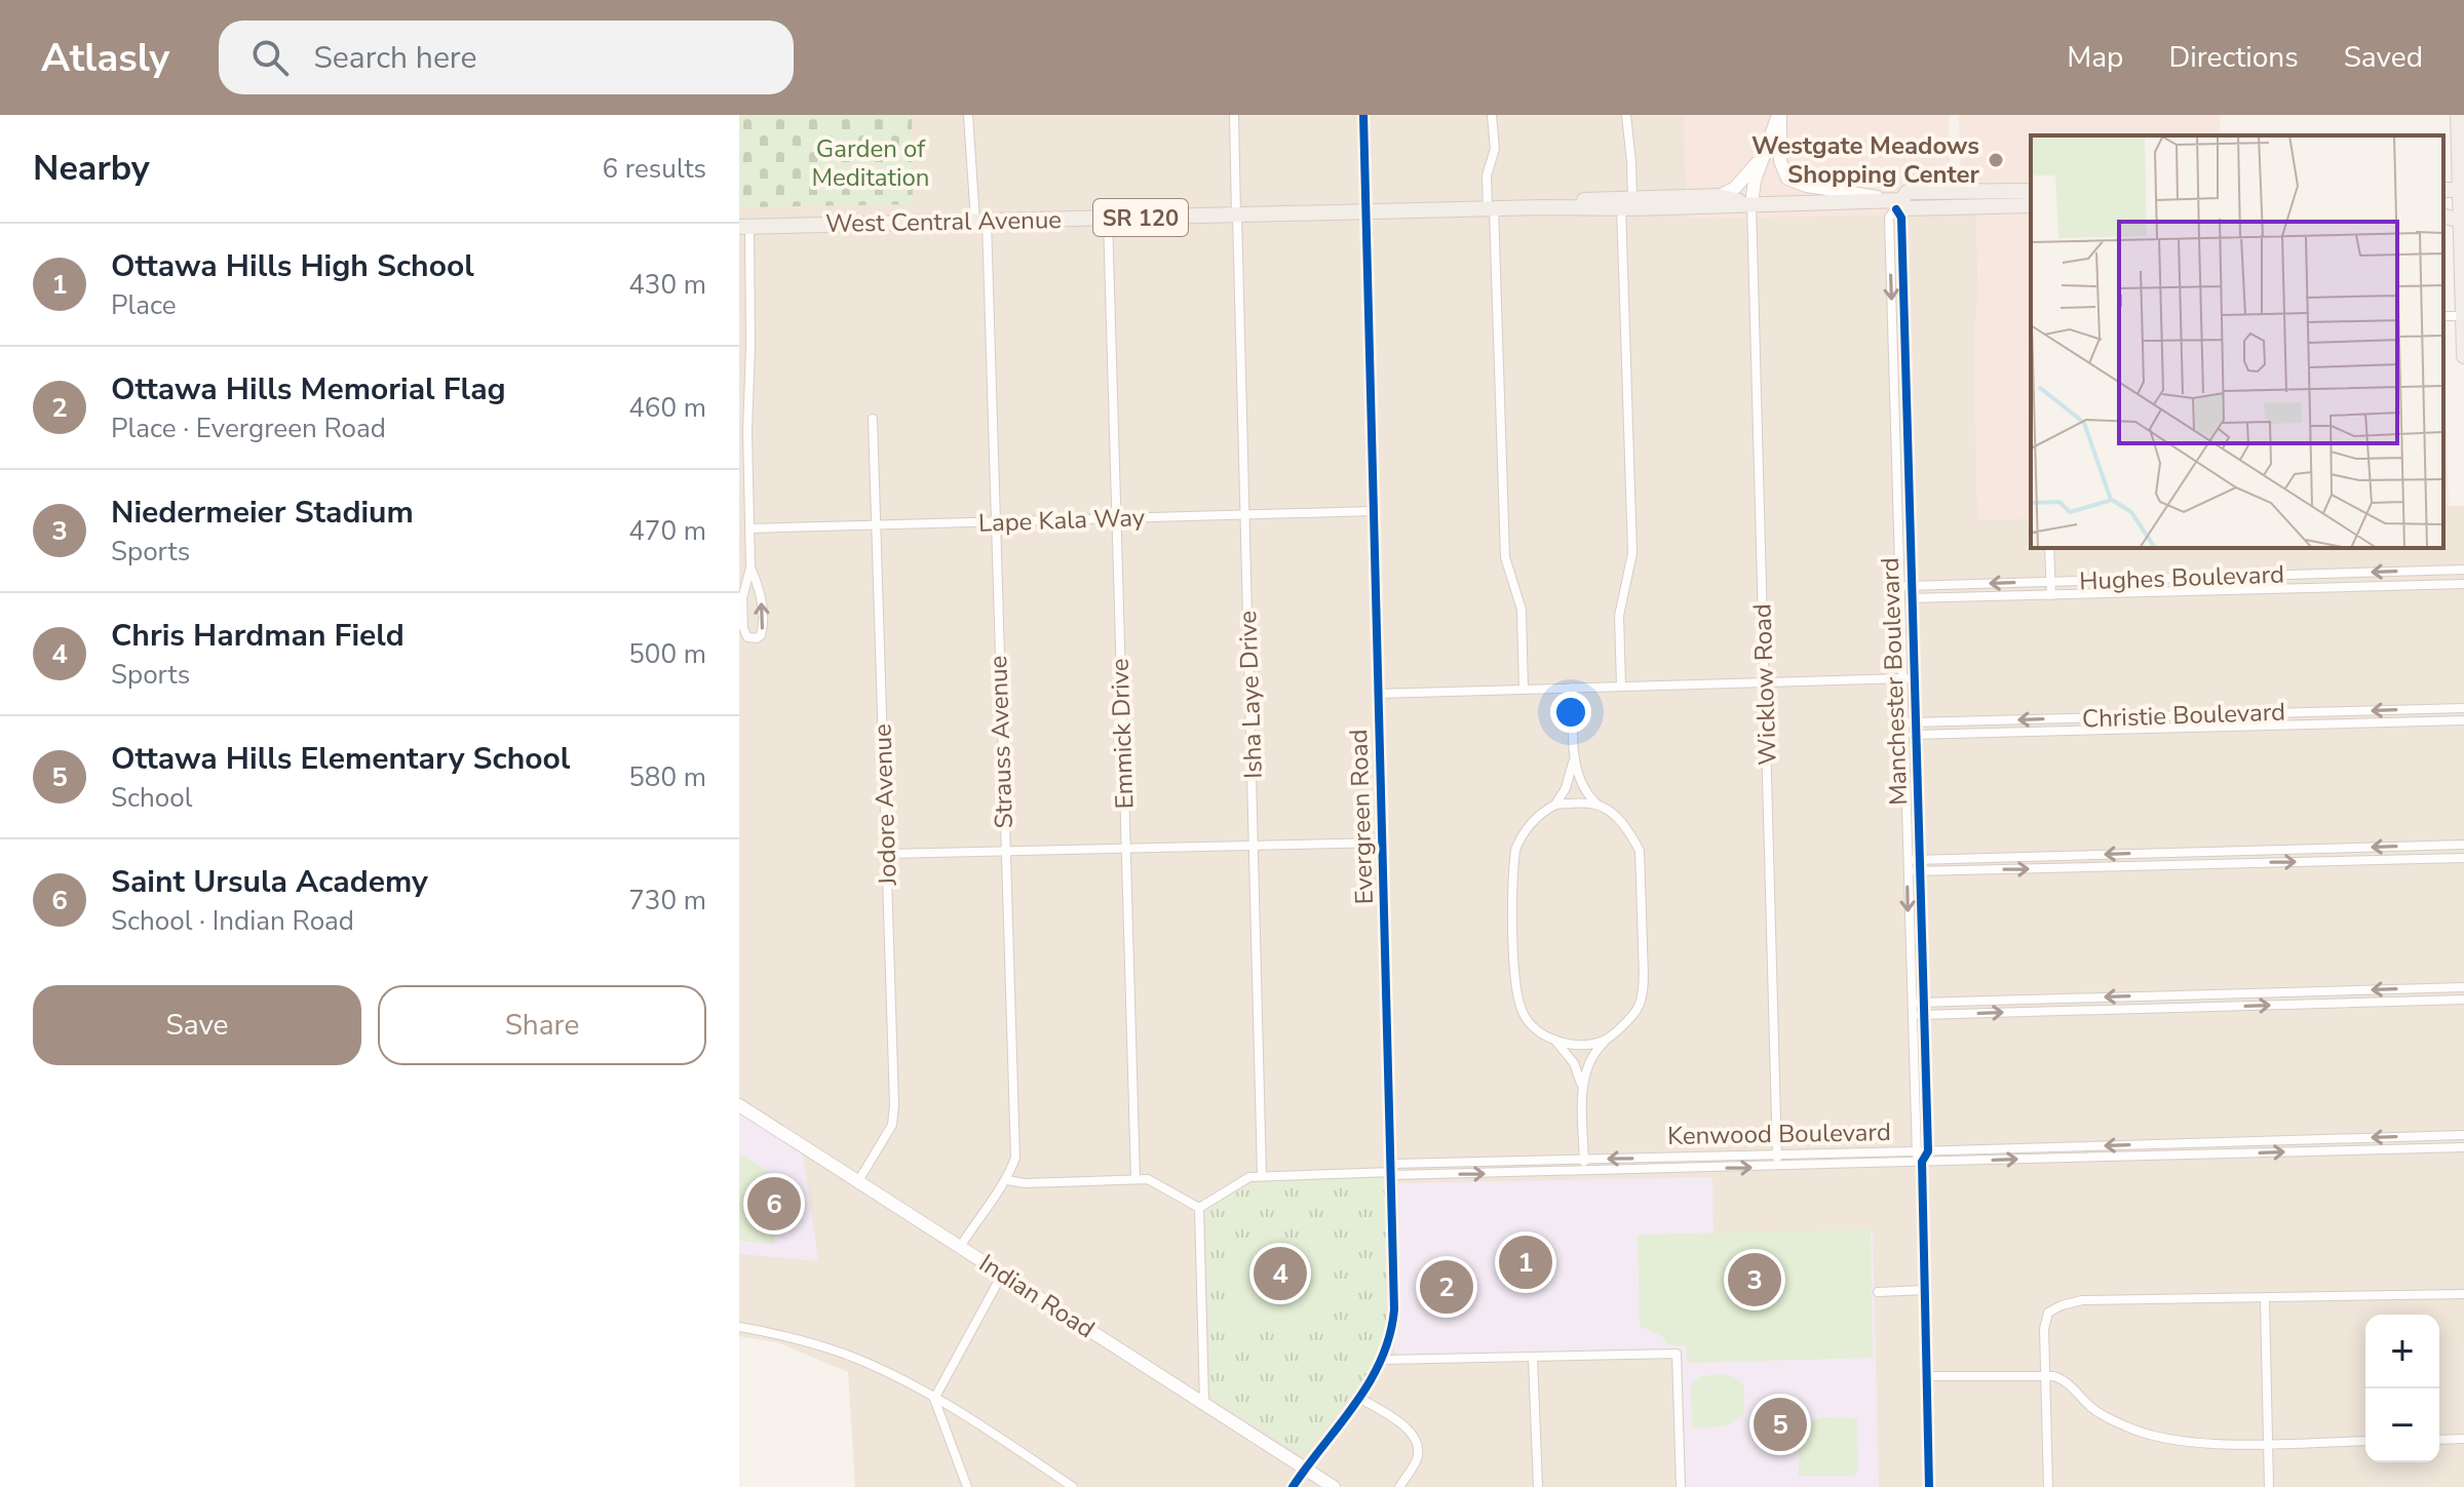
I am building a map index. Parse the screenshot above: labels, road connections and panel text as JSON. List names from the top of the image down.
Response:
{
  "streets": {
    "main road": ["SR 120", "West Central Avenue"],
    "street": [
      "Lape Kala Way",
      "Hughes Boulevard",
      "Manchester Boulevard",
      "Wicklow Road",
      "Isha Laye Drive",
      "Christie Boulevard",
      "Emmick Drive",
      "Strauss Avenue",
      "Jodore Avenue",
      "Evergreen Road",
      "Kenwood Boulevard",
      "Indian Road"
    ]
  },
  "crossings": [
    ["West Central Avenue", "Manchester Boulevard"],
    ["West Central Avenue", "Wicklow Road"],
    ["West Central Avenue", "Isha Laye Drive"],
    ["West Central Avenue", "Emmick Drive"],
    ["West Central Avenue", "Strauss Avenue"],
    ["West Central Avenue", "Evergreen Road"],
    ["Lape Kala Way", "Isha Laye Drive"],
    ["Lape Kala Way", "Emmick Drive"],
    ["Lape Kala Way", "Strauss Avenue"],
    ["Lape Kala Way", "Jodore Avenue"],
    ["Lape Kala Way", "Evergreen Road"],
    ["Hughes Boulevard", "Manchester Boulevard"],
    ["Manchester Boulevard", "Christie Boulevard"],
    ["Manchester Boulevard", "Kenwood Boulevard"],
    ["Wicklow Road", "Kenwood Boulevard"],
    ["Strauss Avenue", "Indian Road"],
    ["Jodore Avenue", "Indian Road"],
    ["Evergreen Road", "Kenwood Boulevard"],
    ["Evergreen Road", "Indian Road"]
  ],
  "parks": ["Garden of Meditation"],
  "places": ["Westgate Meadows Shopping Center"],
  "page": {
    "header": "Atlasly",
    "search": "Search here",
    "nav": ["Map", "Directions", "Saved"],
    "heading": ["Nearby", "6 results"],
    "list": [
      {
        "mark": "1",
        "name": "Ottawa Hills High School",
        "note": "Place",
        "value": "430 m"
      },
      {
        "mark": "2",
        "name": "Ottawa Hills Memorial Flag",
        "note": "Place · Evergreen Road",
        "value": "460 m"
      },
      {
        "mark": "3",
        "name": "Niedermeier Stadium",
        "note": "Sports",
        "value": "470 m"
      },
      {
        "mark": "4",
        "name": "Chris Hardman Field",
        "note": "Sports",
        "value": "500 m"
      },
      {
        "mark": "5",
        "name": "Ottawa Hills Elementary School",
        "note": "School",
        "value": "580 m"
      },
      {
        "mark": "6",
        "name": "Saint Ursula Academy",
        "note": "School · Indian Road",
        "value": "730 m"
      }
    ],
    "buttons": ["Save", "Share"],
    "pins": [
      "6",
      "1",
      "4",
      "3",
      "2",
      "5"
    ],
    "map_buttons": ["+", "−"]
  }
}
